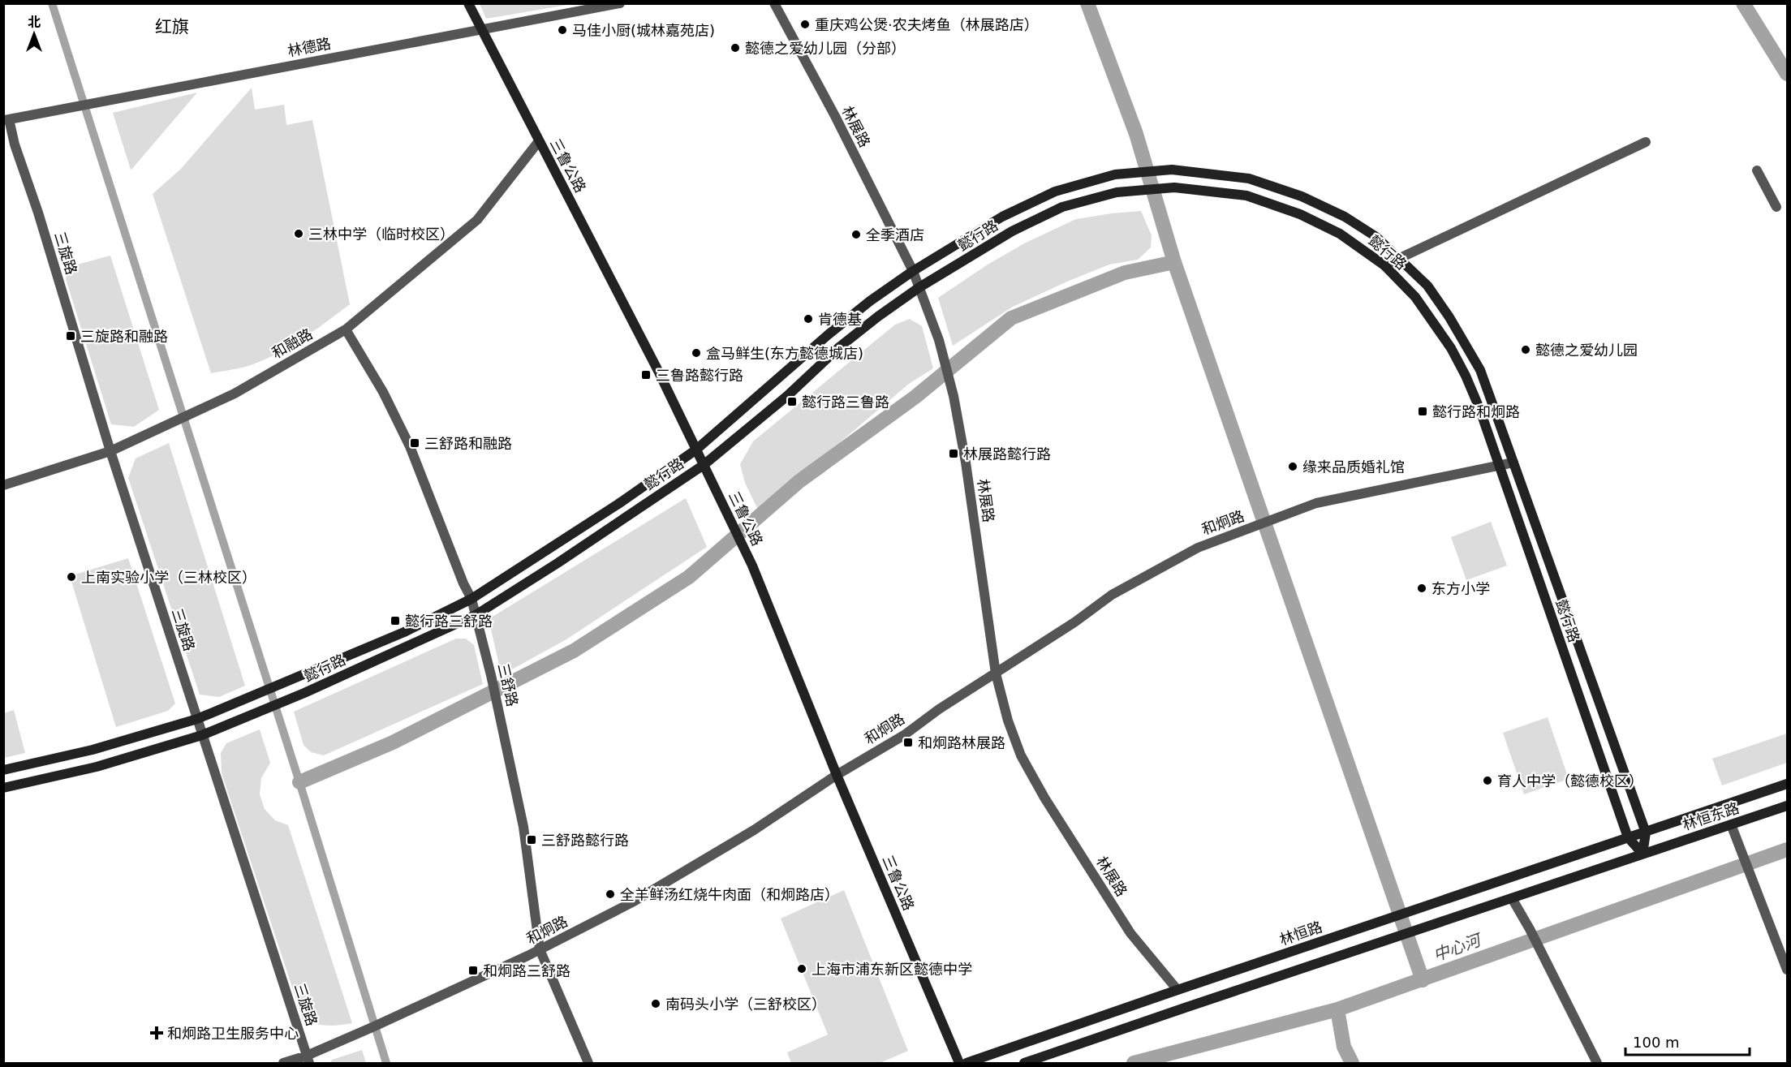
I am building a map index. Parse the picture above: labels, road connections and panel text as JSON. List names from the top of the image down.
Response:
{
  "streets": {
    "street": [
      "林德路",
      "林展路",
      "三鲁公路",
      "懿行路",
      "三旋路",
      "和融路",
      "和炯路",
      "三舒路",
      "林恒东路",
      "林恒路"
    ]
  },
  "crossings": [
    ["林德路", "三鲁公路"],
    ["林德路", "三旋路"],
    ["林展路", "懿行路"],
    ["林展路", "和炯路"],
    ["林展路", "林恒路"],
    ["三鲁公路", "懿行路"],
    ["三鲁公路", "和融路"],
    ["三鲁公路", "和炯路"],
    ["懿行路", "三旋路"],
    ["懿行路", "和炯路"],
    ["懿行路", "三舒路"],
    ["懿行路", "林恒东路"],
    ["懿行路", "林恒路"],
    ["三旋路", "和融路"],
    ["三旋路", "和炯路"],
    ["和融路", "三舒路"],
    ["和炯路", "三舒路"],
    ["林恒东路", "林恒路"]
  ],
  "districts": ["红旗"],
  "water": ["中心河"],
  "places": {
    "other": [
      "重庆鸡公煲·农夫烤鱼（林展路店）",
      "马佳小厨(城林嘉苑店)",
      "懿德之爱幼儿园（分部）",
      "三林中学（临时校区）",
      "全季酒店",
      "肯德基",
      "懿德之爱幼儿园",
      "盒马鲜生(东方懿德城店)",
      "缘来品质婚礼馆",
      "上南实验小学（三林校区）",
      "东方小学",
      "育人中学（懿德校区）",
      "全羊鲜汤红烧牛肉面（和炯路店）",
      "上海市浦东新区懿德中学",
      "南码头小学（三舒校区）"
    ],
    "transit": [
      "三旋路和融路",
      "三鲁路懿行路",
      "懿行路三鲁路",
      "懿行路和炯路",
      "三舒路和融路",
      "林展路懿行路",
      "懿行路三舒路",
      "和炯路林展路",
      "三舒路懿行路",
      "和炯路三舒路"
    ],
    "health": ["和炯路卫生服务中心"]
  },
  "scale_bar": "100 m",
  "north": "top"
}
